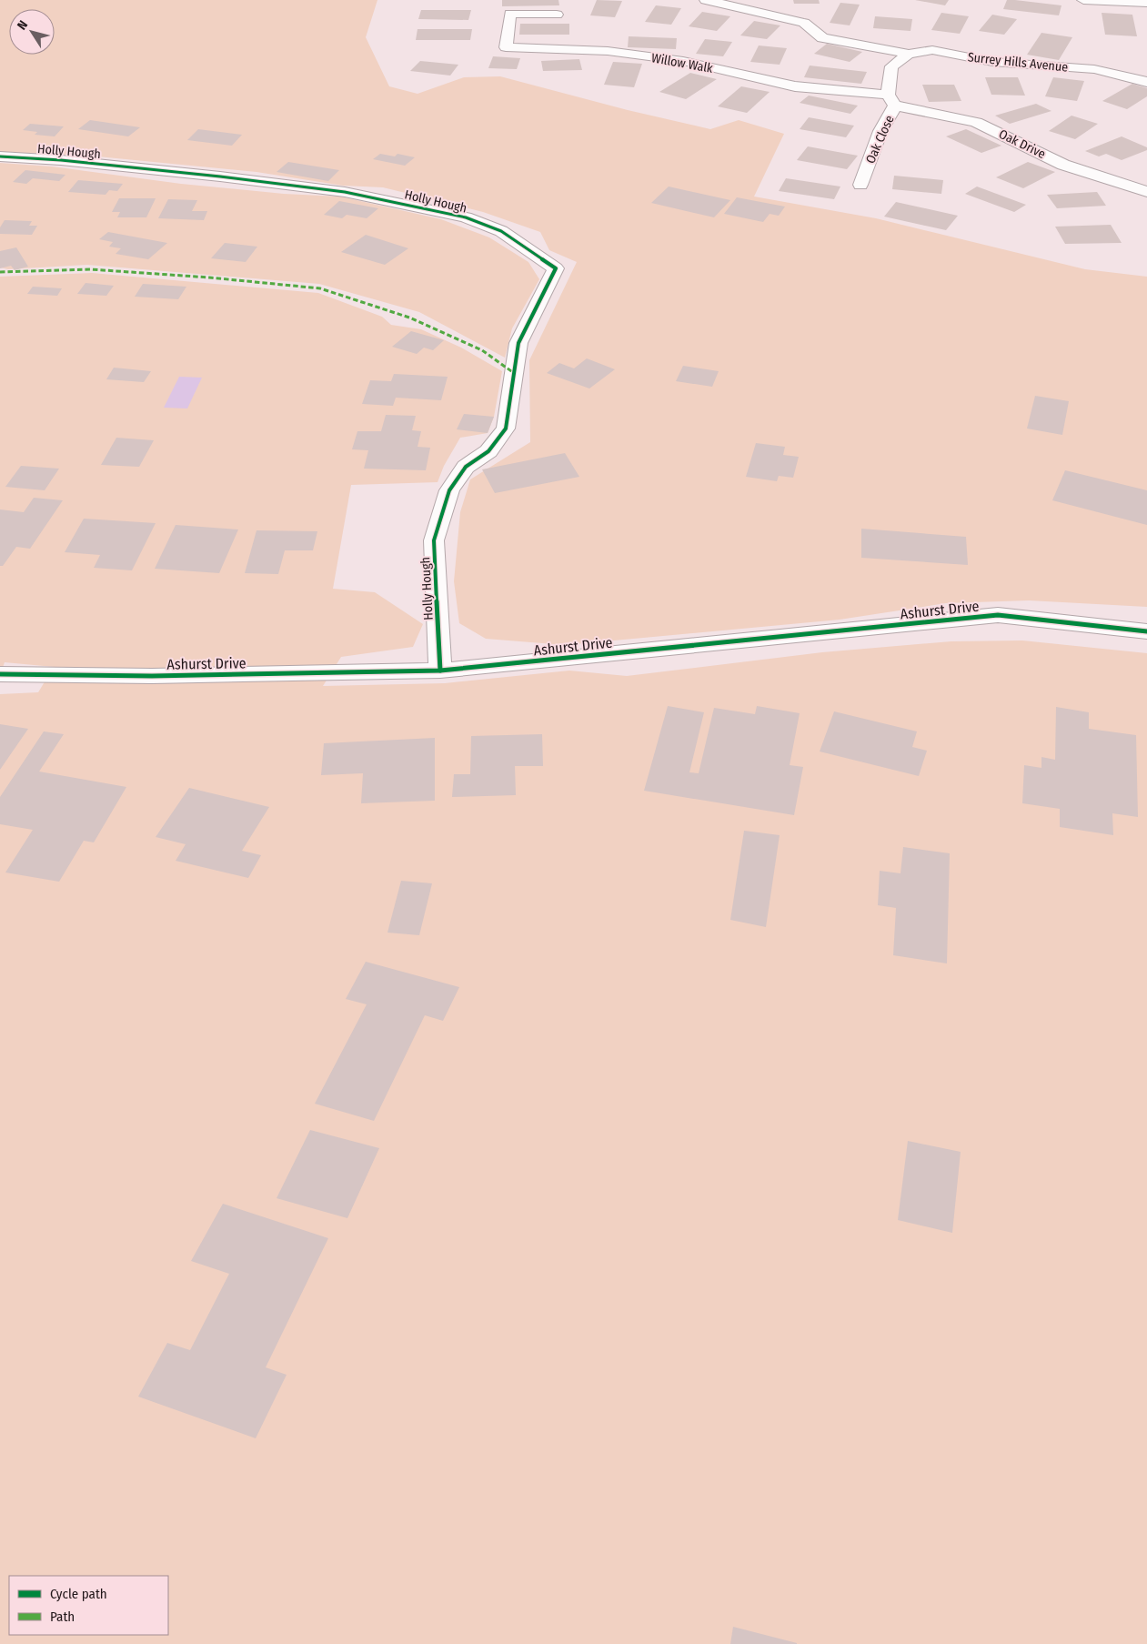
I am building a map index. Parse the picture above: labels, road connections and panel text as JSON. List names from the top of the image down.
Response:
{
  "streets": {
    "street": [
      "Surrey Hills Avenue",
      "Willow Walk",
      "Oak Close",
      "Oak Drive",
      "Holly Hough",
      "Ashurst Drive"
    ]
  },
  "crossings": [
    ["Willow Walk", "Oak Close"],
    ["Willow Walk", "Oak Drive"],
    ["Oak Close", "Oak Drive"],
    ["Holly Hough", "Ashurst Drive"]
  ],
  "legend": ["Cycle path", "Path"],
  "north": "top left"
}
